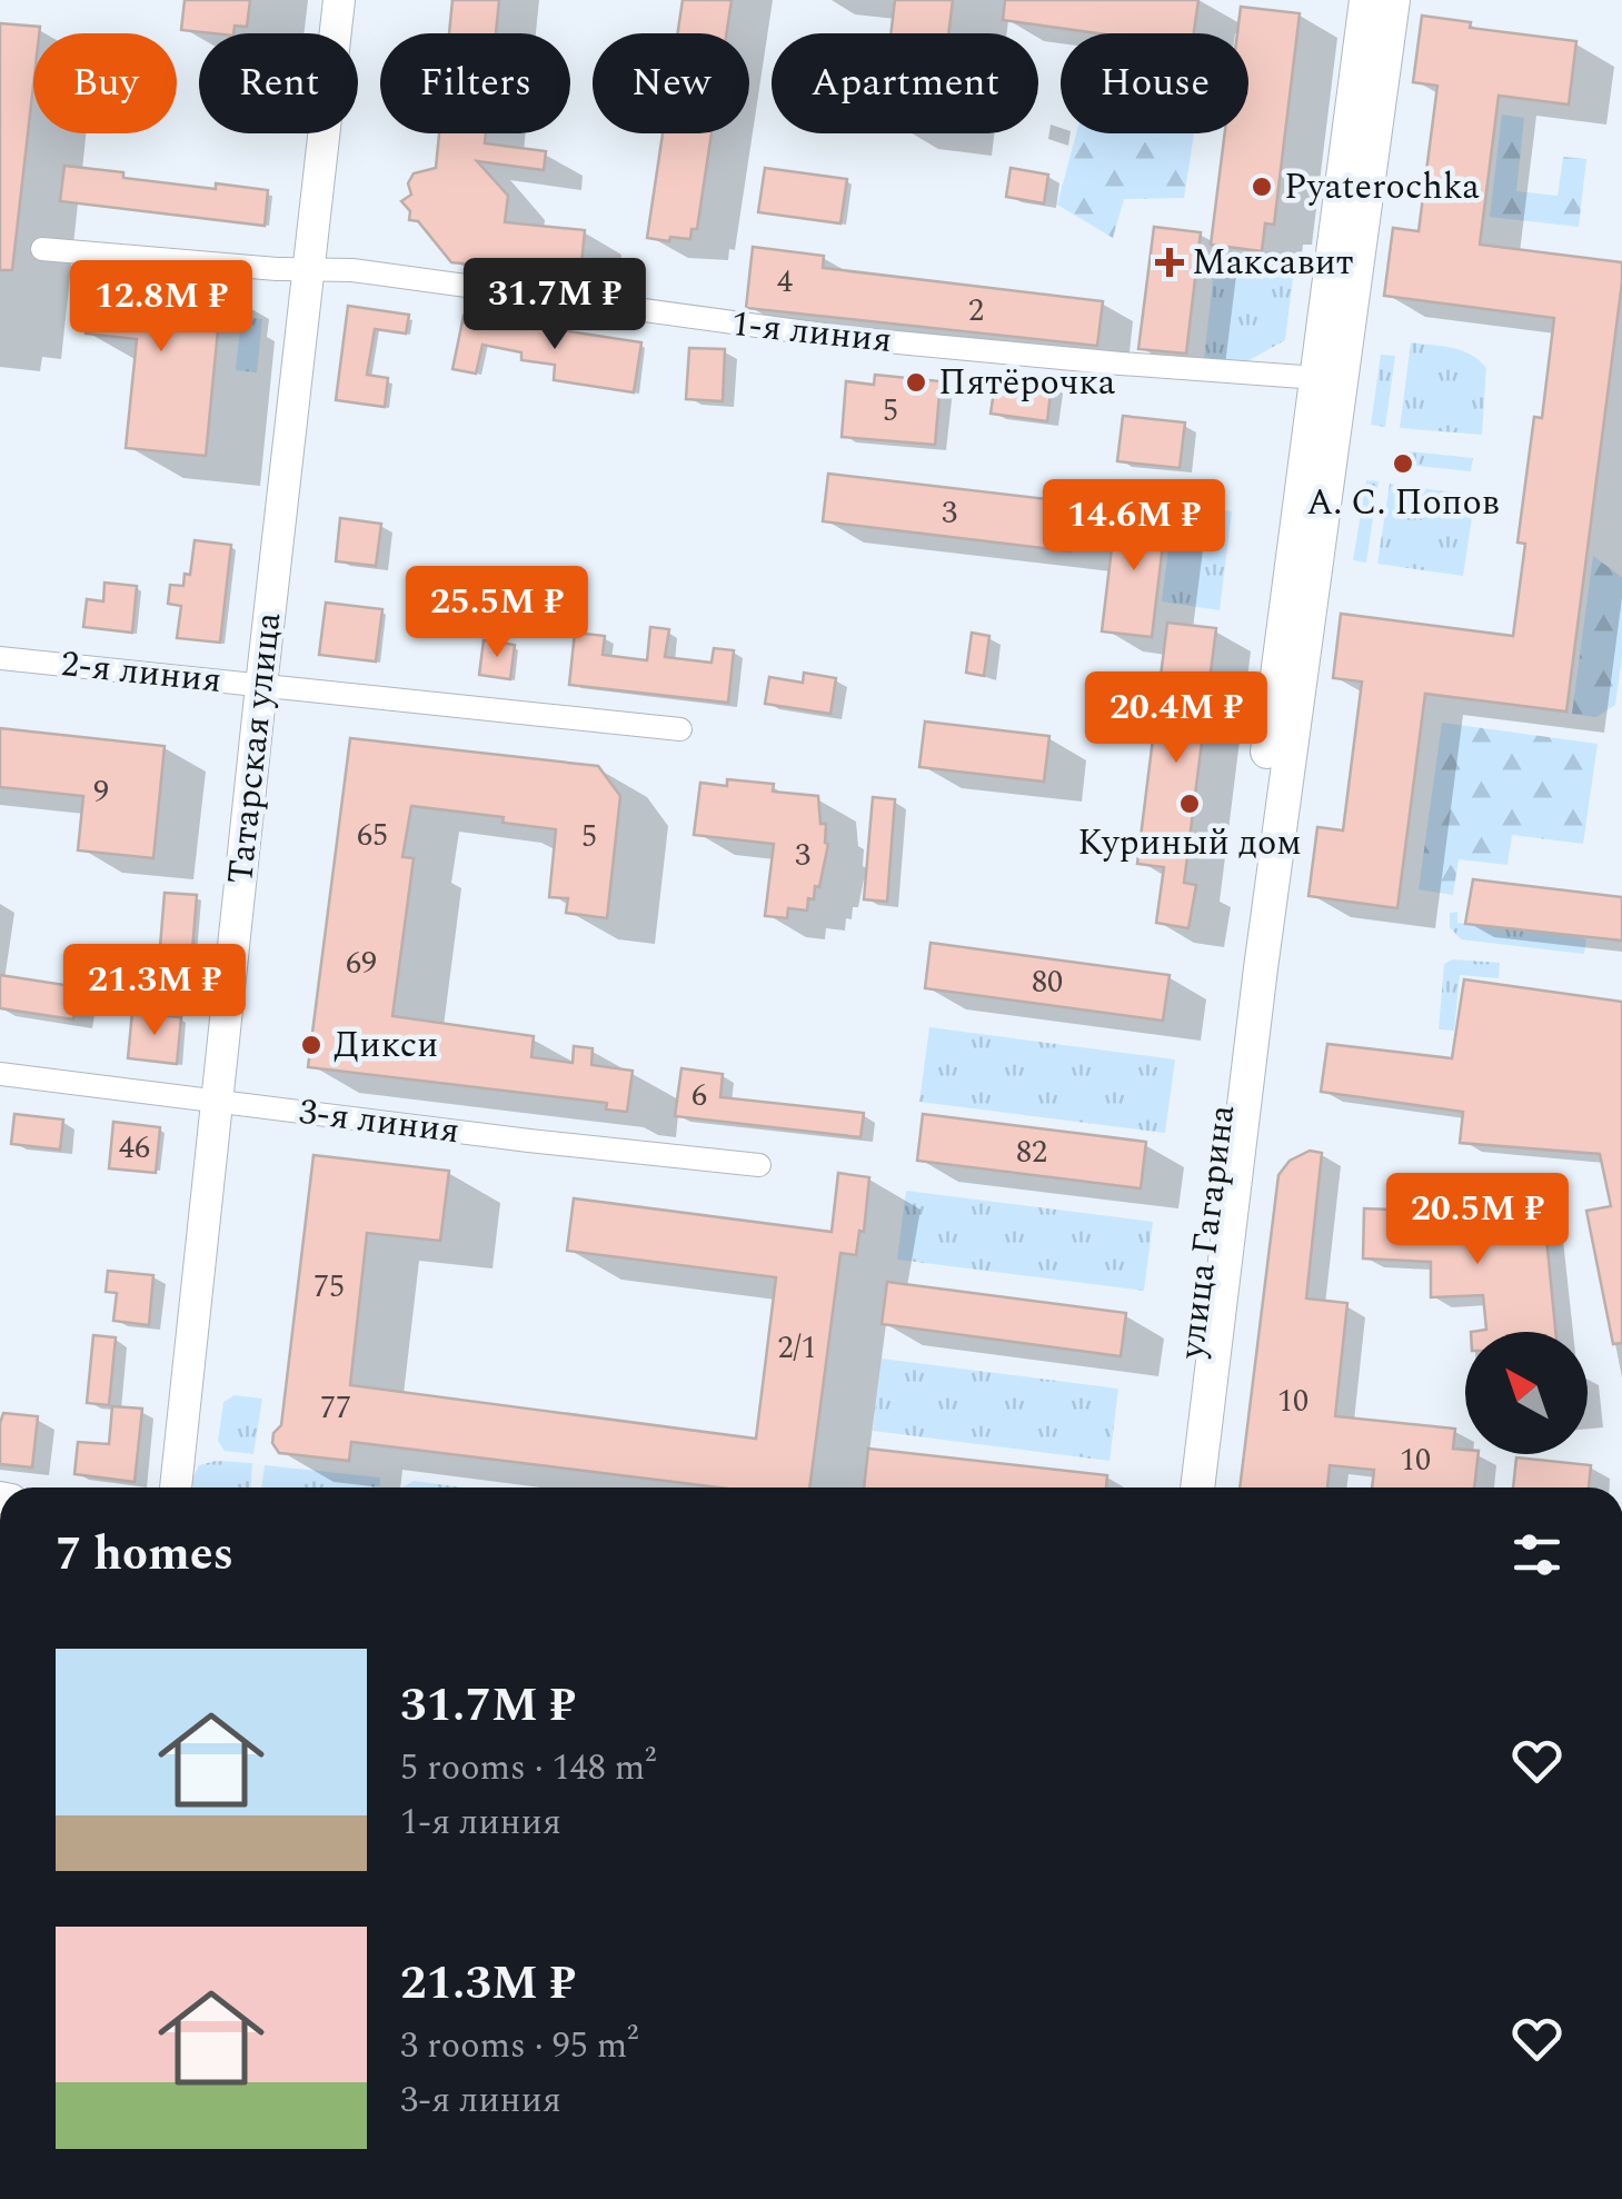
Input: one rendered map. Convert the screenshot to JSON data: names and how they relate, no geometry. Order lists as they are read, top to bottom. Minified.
{"streets":{"main road":["улица Гагарина"],"street":["1-я линия","2-я линия","Татарская улица","3-я линия"]},"crossings":[["1-я линия","Татарская улица"],["1-я линия","улица Гагарина"],["2-я линия","Татарская улица"],["Татарская улица","3-я линия"]],"places":{"other":["Pyaterochka","Пятёрочка","А. С. Попов","Куриный дом","Дикси"],"health":["Максавит"]},"house_numbers":["4","2","5","3","9","65","5","3","69","80","6","46","82","75","2/1","10","77","10"],"north":"top left","page":{"chip":["Buy","Rent","Filters","New","Apartment","House"],"price":["31.7M ₽","12.8M ₽","14.6M ₽","25.5M ₽","20.4M ₽","21.3M ₽","20.5M ₽"],"heading":"7 homes","list":[{"name":"31.7M ₽","note":"5 rooms · 148 m² · 1-я линия"},{"name":"21.3M ₽","note":"3 rooms · 95 m² · 3-я линия"}]}}
